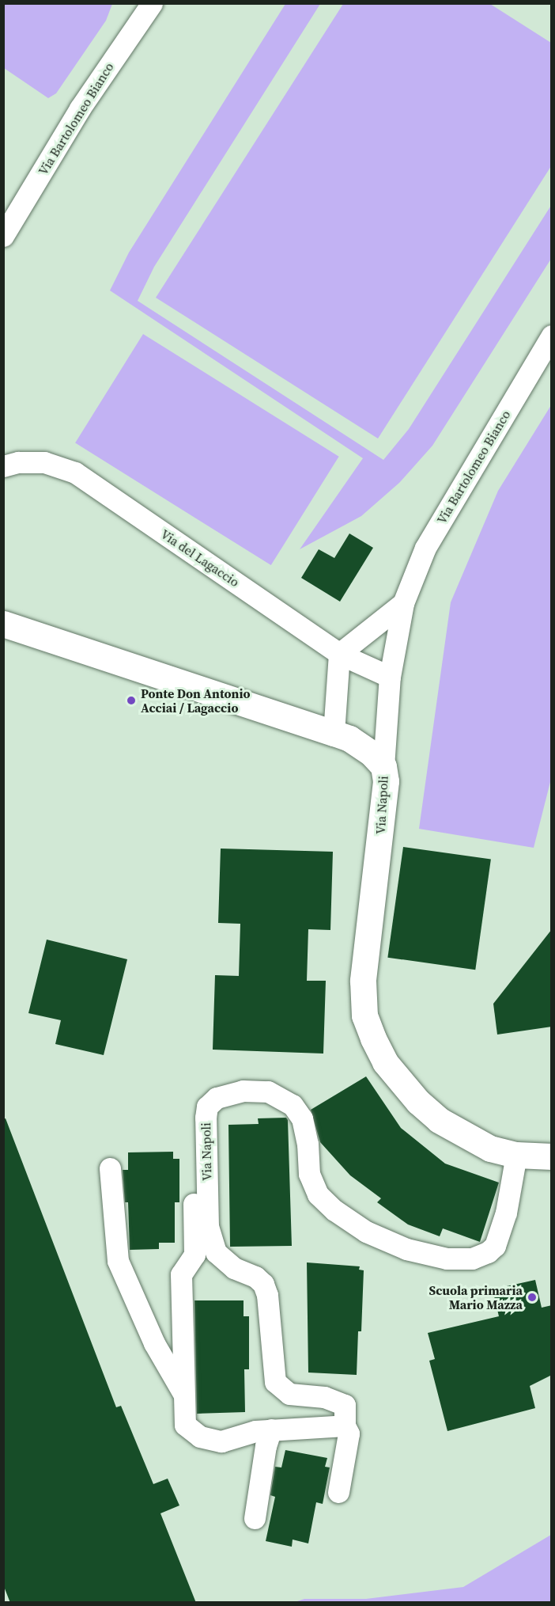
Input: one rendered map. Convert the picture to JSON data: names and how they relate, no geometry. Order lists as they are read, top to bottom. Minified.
{"streets":{"street":["Via Bartolomeo Bianco","Via del Lagaccio","Via Napoli"]},"crossings":[["Via Bartolomeo Bianco","Via del Lagaccio"],["Via Bartolomeo Bianco","Via Napoli"]],"places":["Ponte Don Antonio Acciai / Lagaccio","Scuola primaria Mario Mazza"]}
